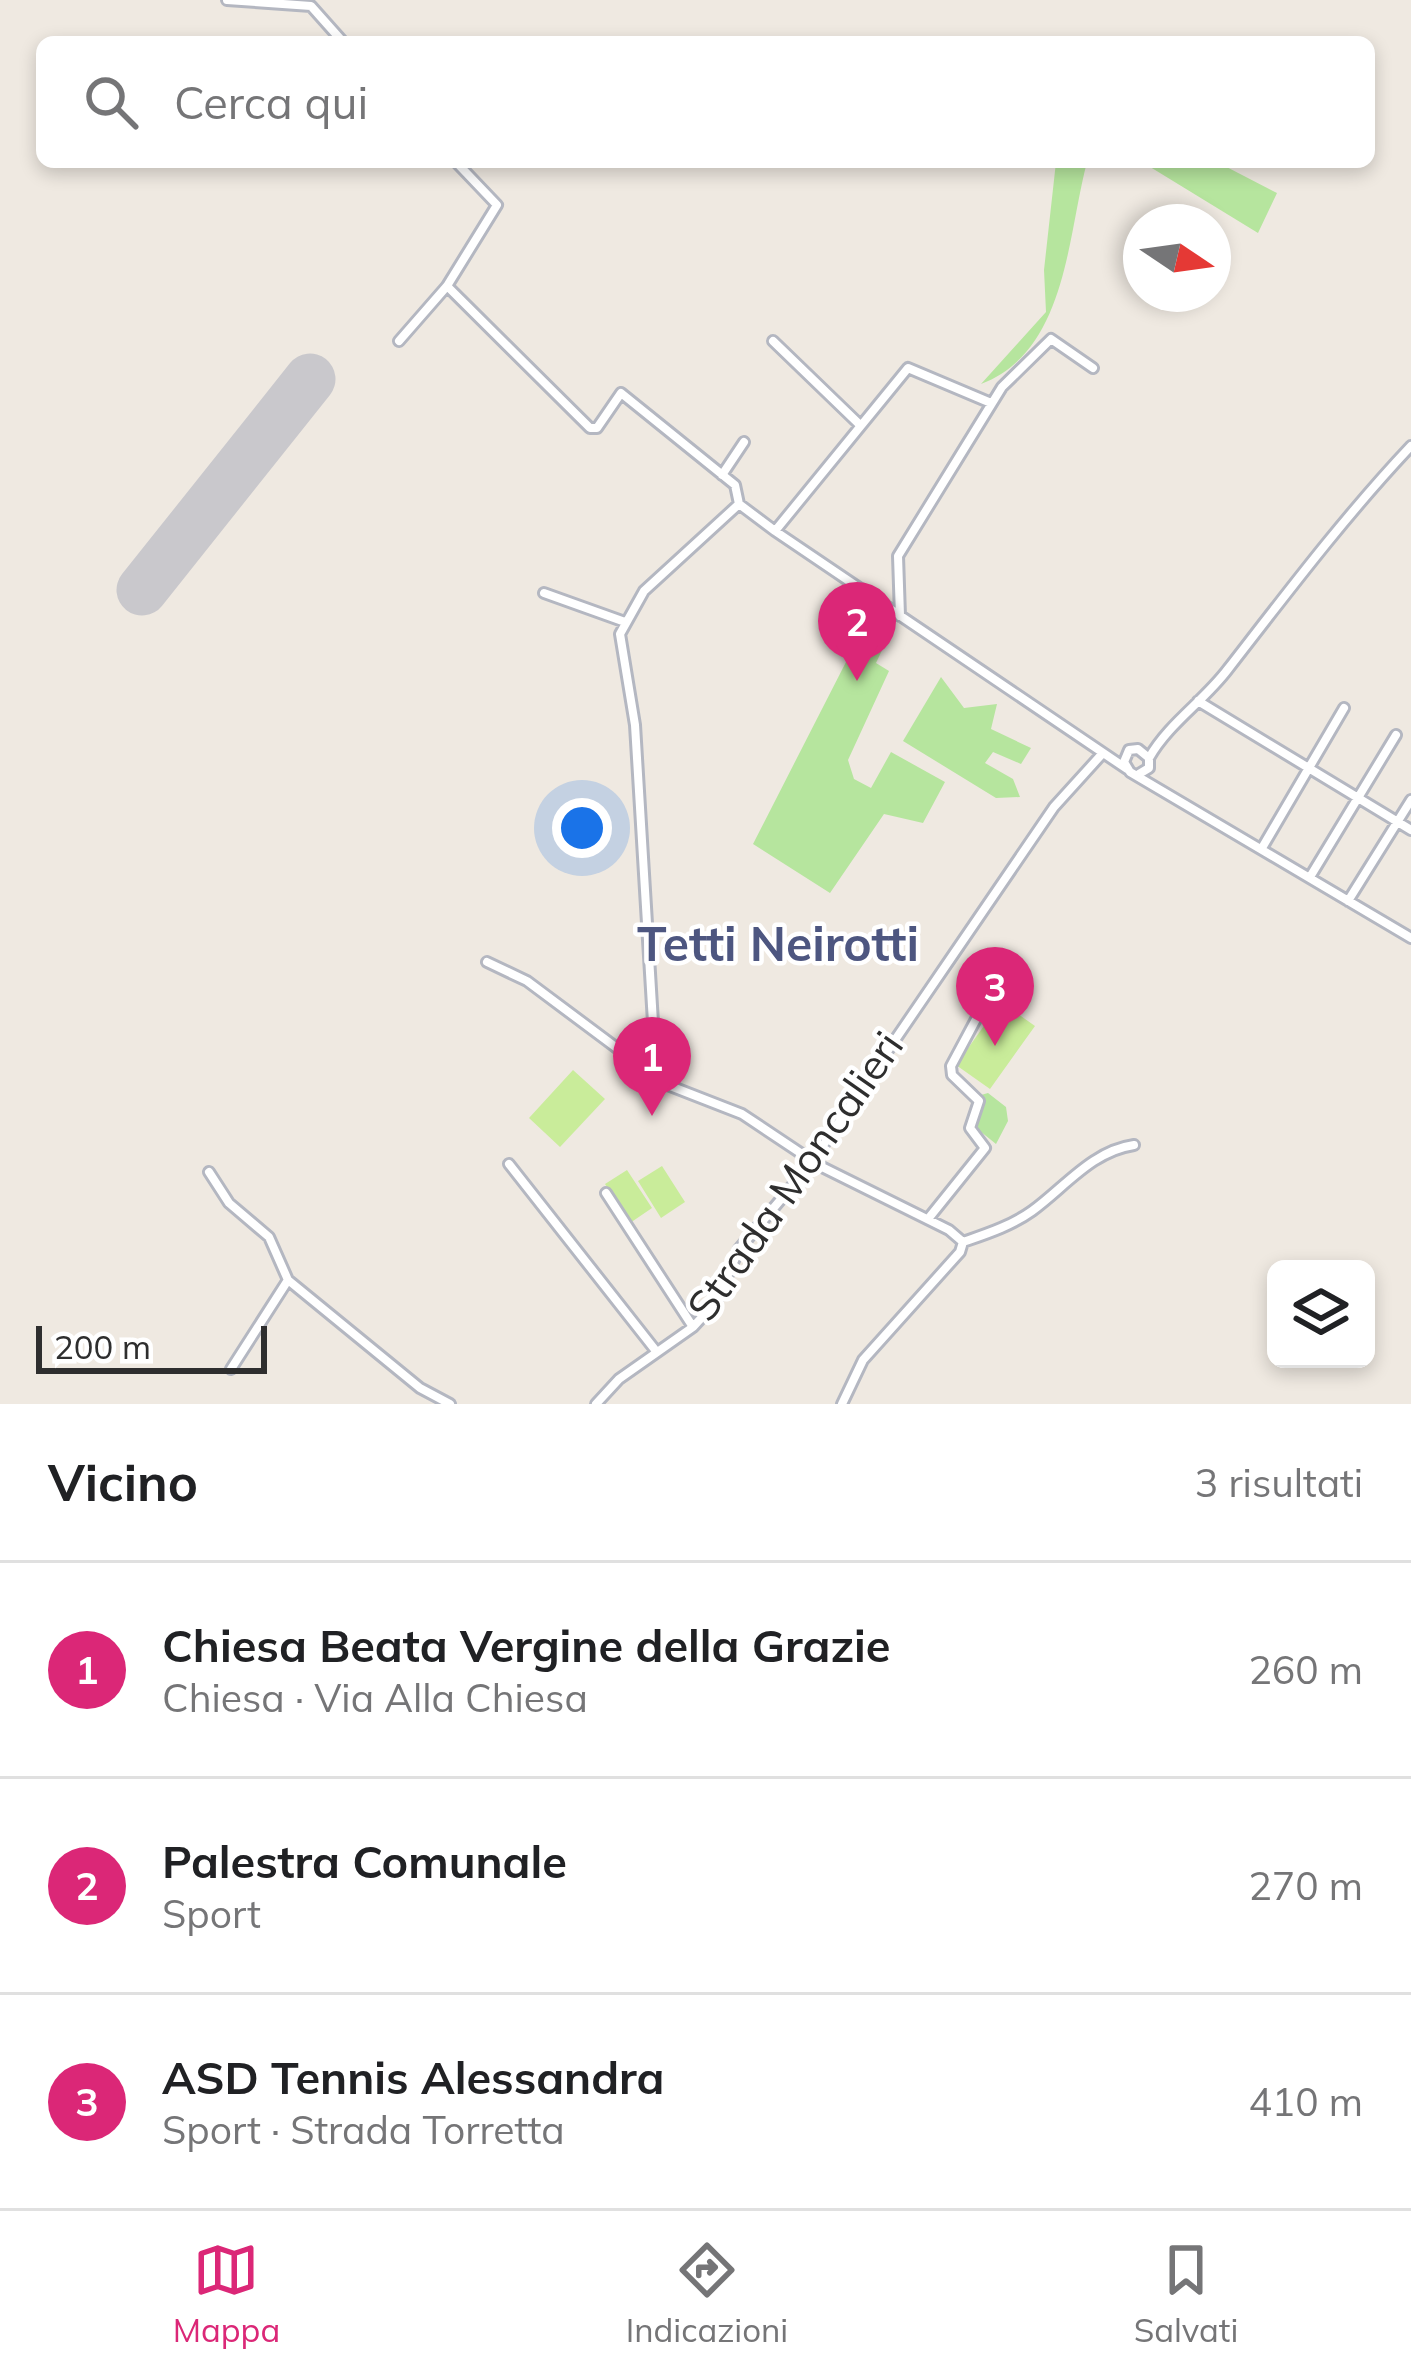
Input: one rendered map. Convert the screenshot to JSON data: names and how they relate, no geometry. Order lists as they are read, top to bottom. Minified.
{"streets":{"street":["Strada Moncalieri"]},"districts":["Tetti Neirotti"],"scale_bar":"200 m","north":"right","page":{"search":"Cerca qui","pins":["2","3","1"],"scale":"200 m","heading":["Vicino","3 risultati"],"list":[{"mark":"1","name":"Chiesa Beata Vergine della Grazie","note":"Chiesa · Via Alla Chiesa","value":"260 m"},{"mark":"2","name":"Palestra Comunale","note":"Sport","value":"270 m"},{"mark":"3","name":"ASD Tennis Alessandra","note":"Sport · Strada Torretta","value":"410 m"}],"nav":["Mappa","Indicazioni","Salvati"]}}
